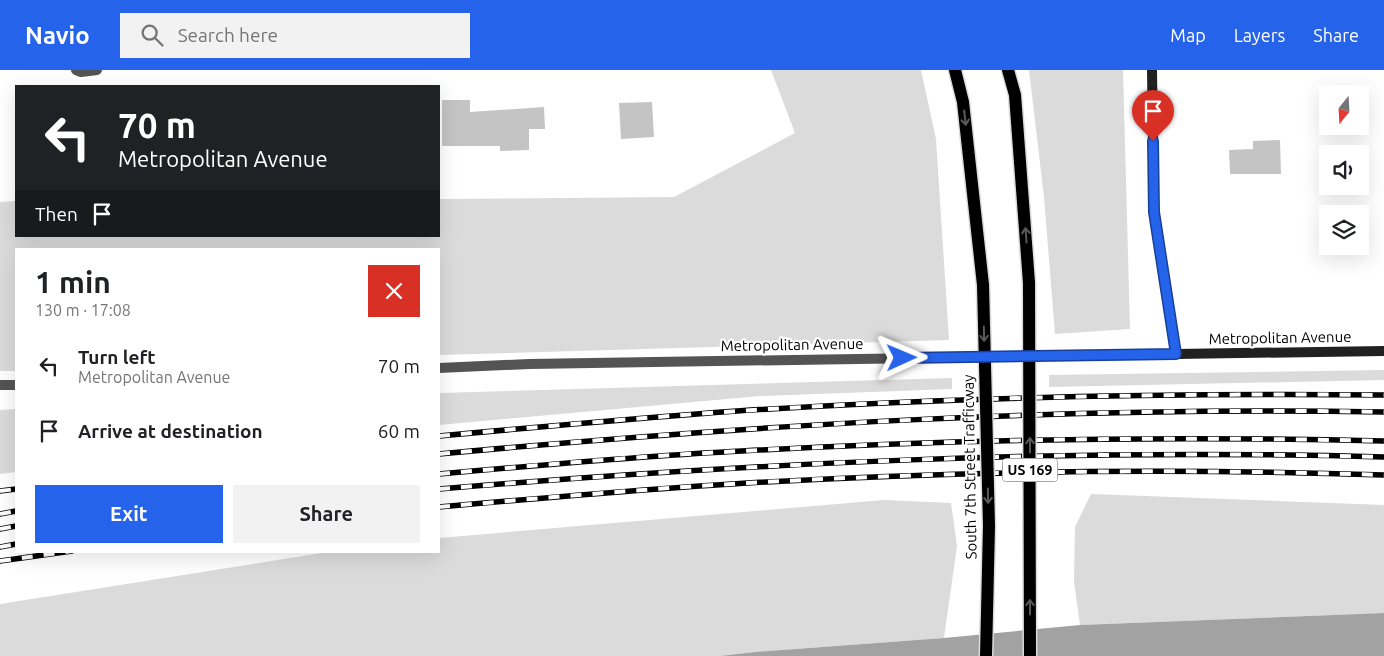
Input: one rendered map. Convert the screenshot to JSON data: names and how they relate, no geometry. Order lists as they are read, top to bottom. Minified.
{"streets":{"main road":["Metropolitan Avenue","South 7th Street Trafficway","US 169"]},"north":"bottom","page":{"header":"Navio","search":"Search here","nav":["Map","Layers","Share"],"turn":["70 m","Metropolitan Avenue"],"then":"Then","heading":["1 min","130 m · 17:08"],"list":[{"name":"Turn left","note":"Metropolitan Avenue","value":"70 m"},{"name":"Arrive at destination","value":"60 m"}],"buttons":["Exit","Share"]}}
